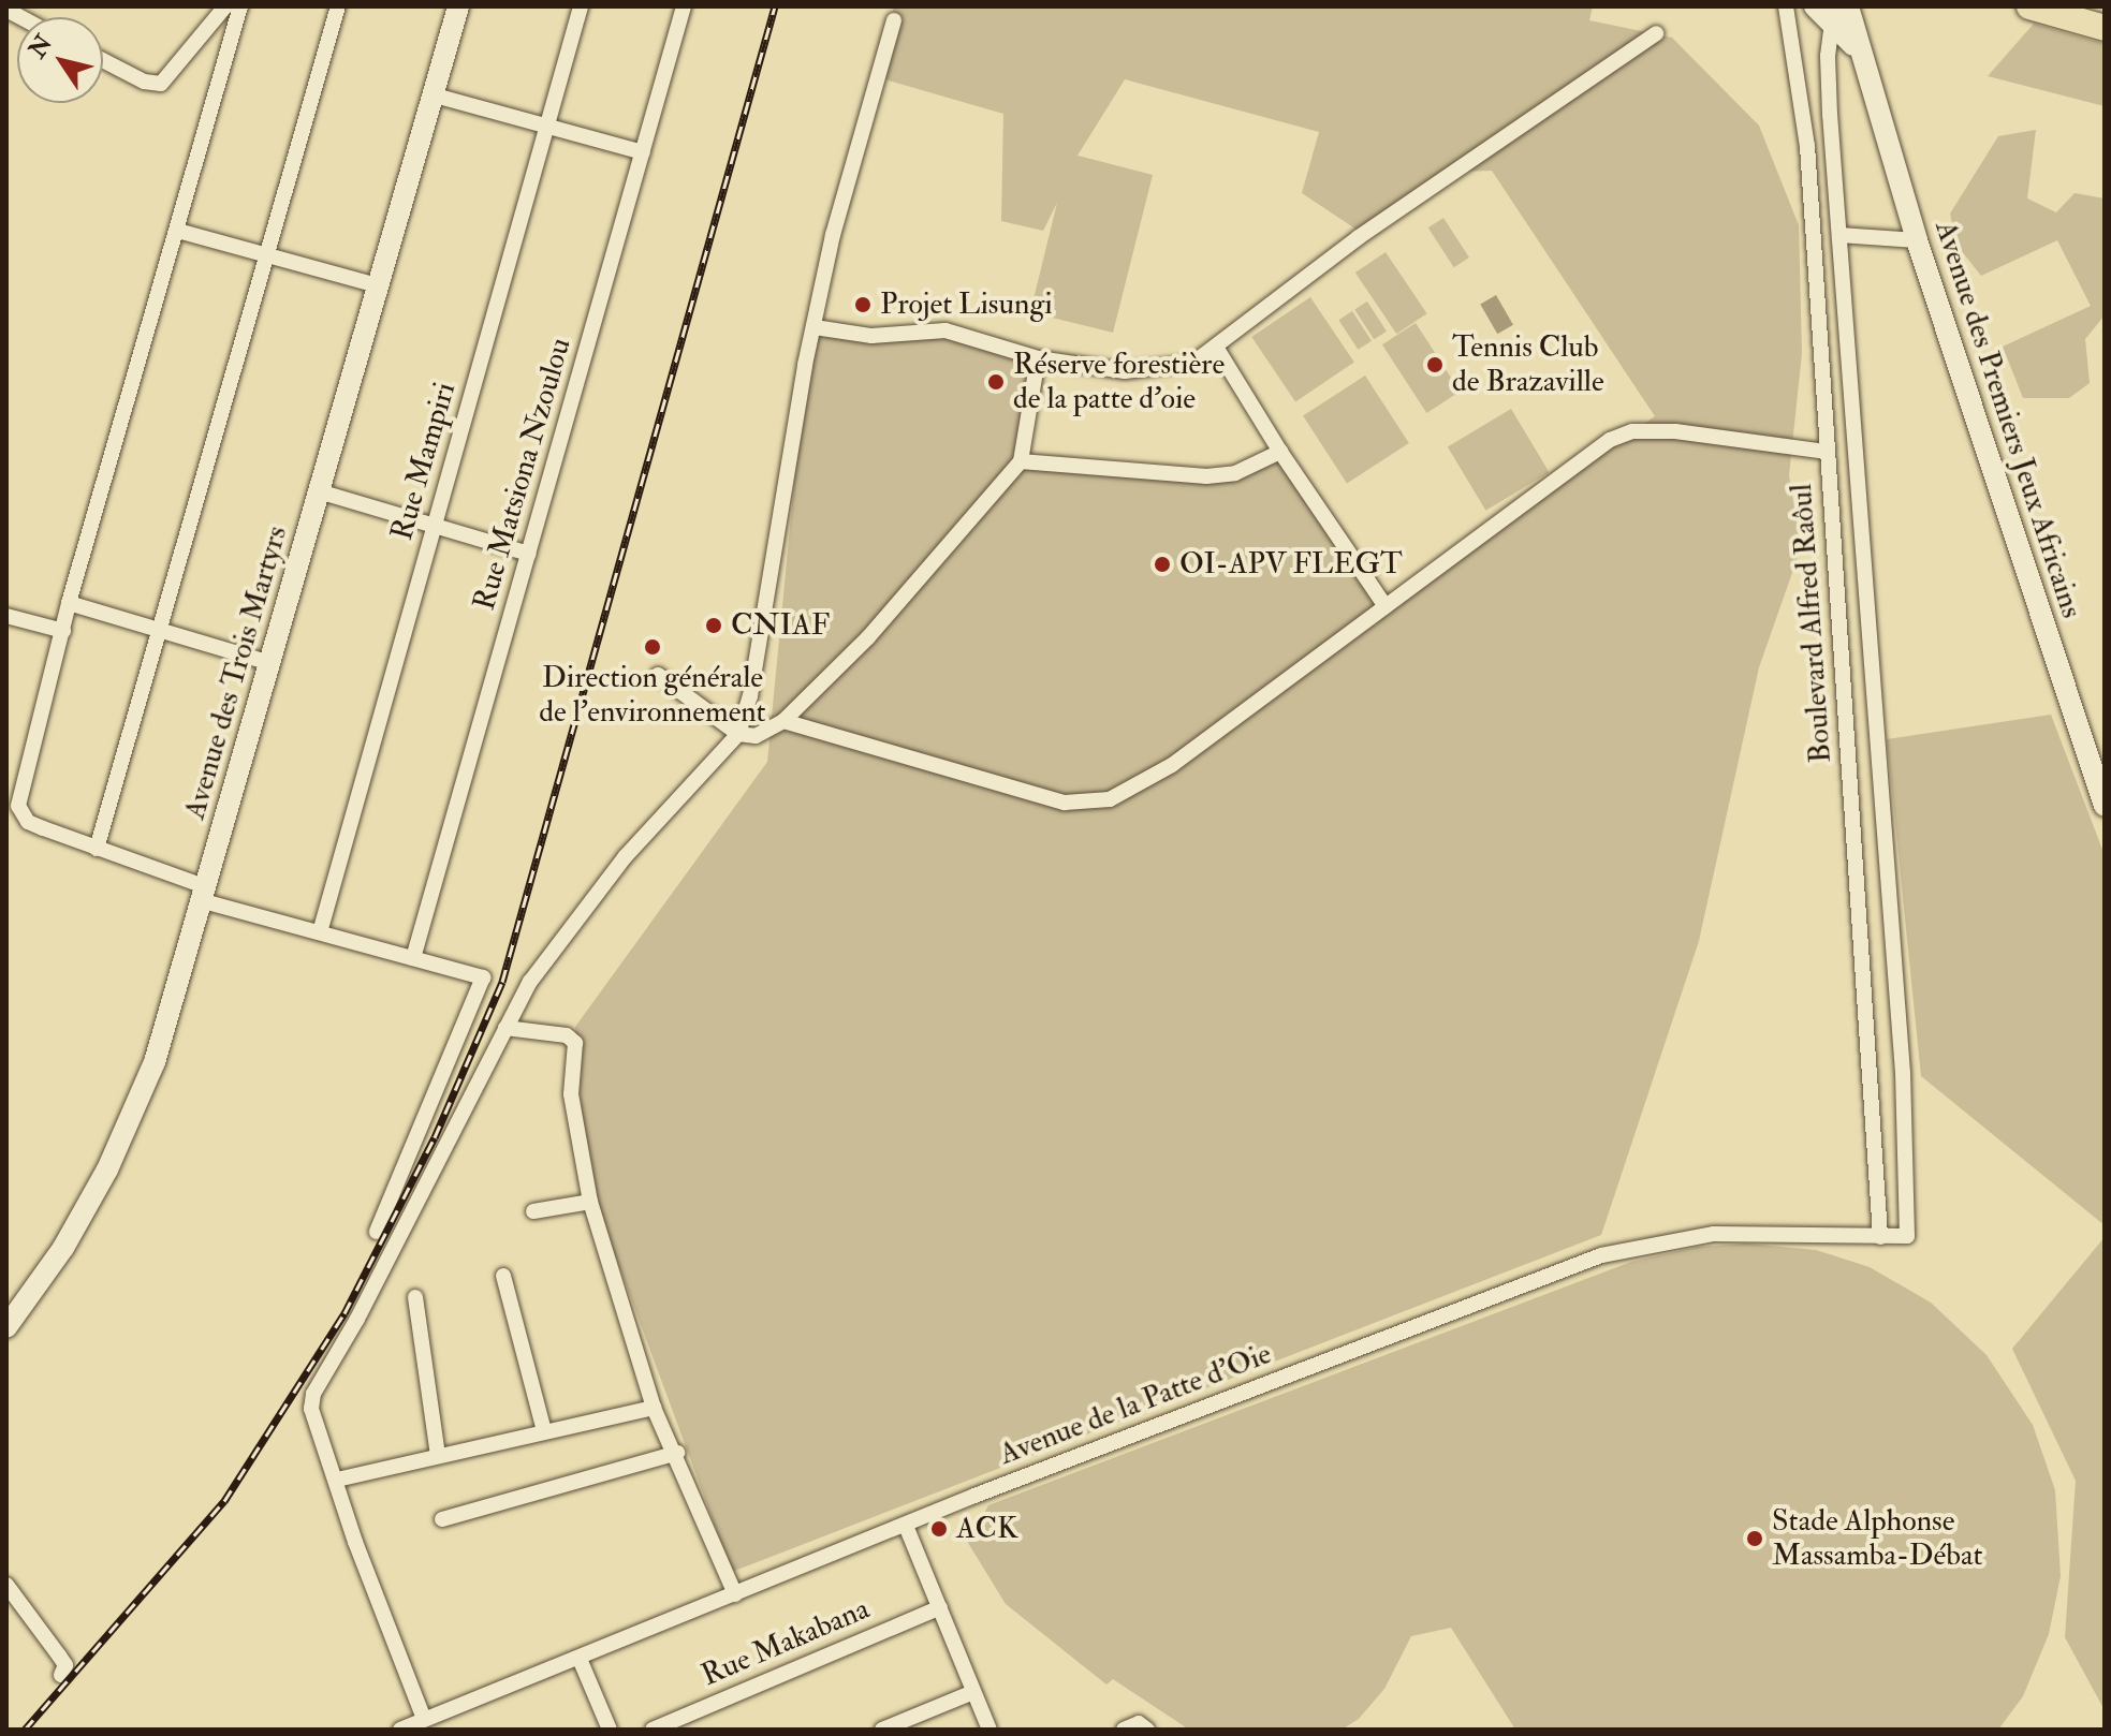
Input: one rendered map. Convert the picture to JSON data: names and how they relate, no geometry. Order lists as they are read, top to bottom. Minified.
{"streets":{"main road":["Avenue des Premiers Jeux Africains","Avenue des Trois Martyrs"],"street":["Rue Mampiri","Rue Matsiona Nzoulou","Boulevard Alfred Raôul","Avenue de la Patte d'Oie","Rue Makabana"]},"crossings":[["Avenue des Premiers Jeux Africains","Boulevard Alfred Raôul"],["Boulevard Alfred Raôul","Avenue de la Patte d'Oie"]],"places":["Projet Lisungi","Tennis Club de Brazaville","Réserve forestière de la patte d'oie","OI-APV FLEGT","CNIAF","Direction générale de l'environnement","ACK","Stade Alphonse Massamba-Débat"],"north":"top left"}
